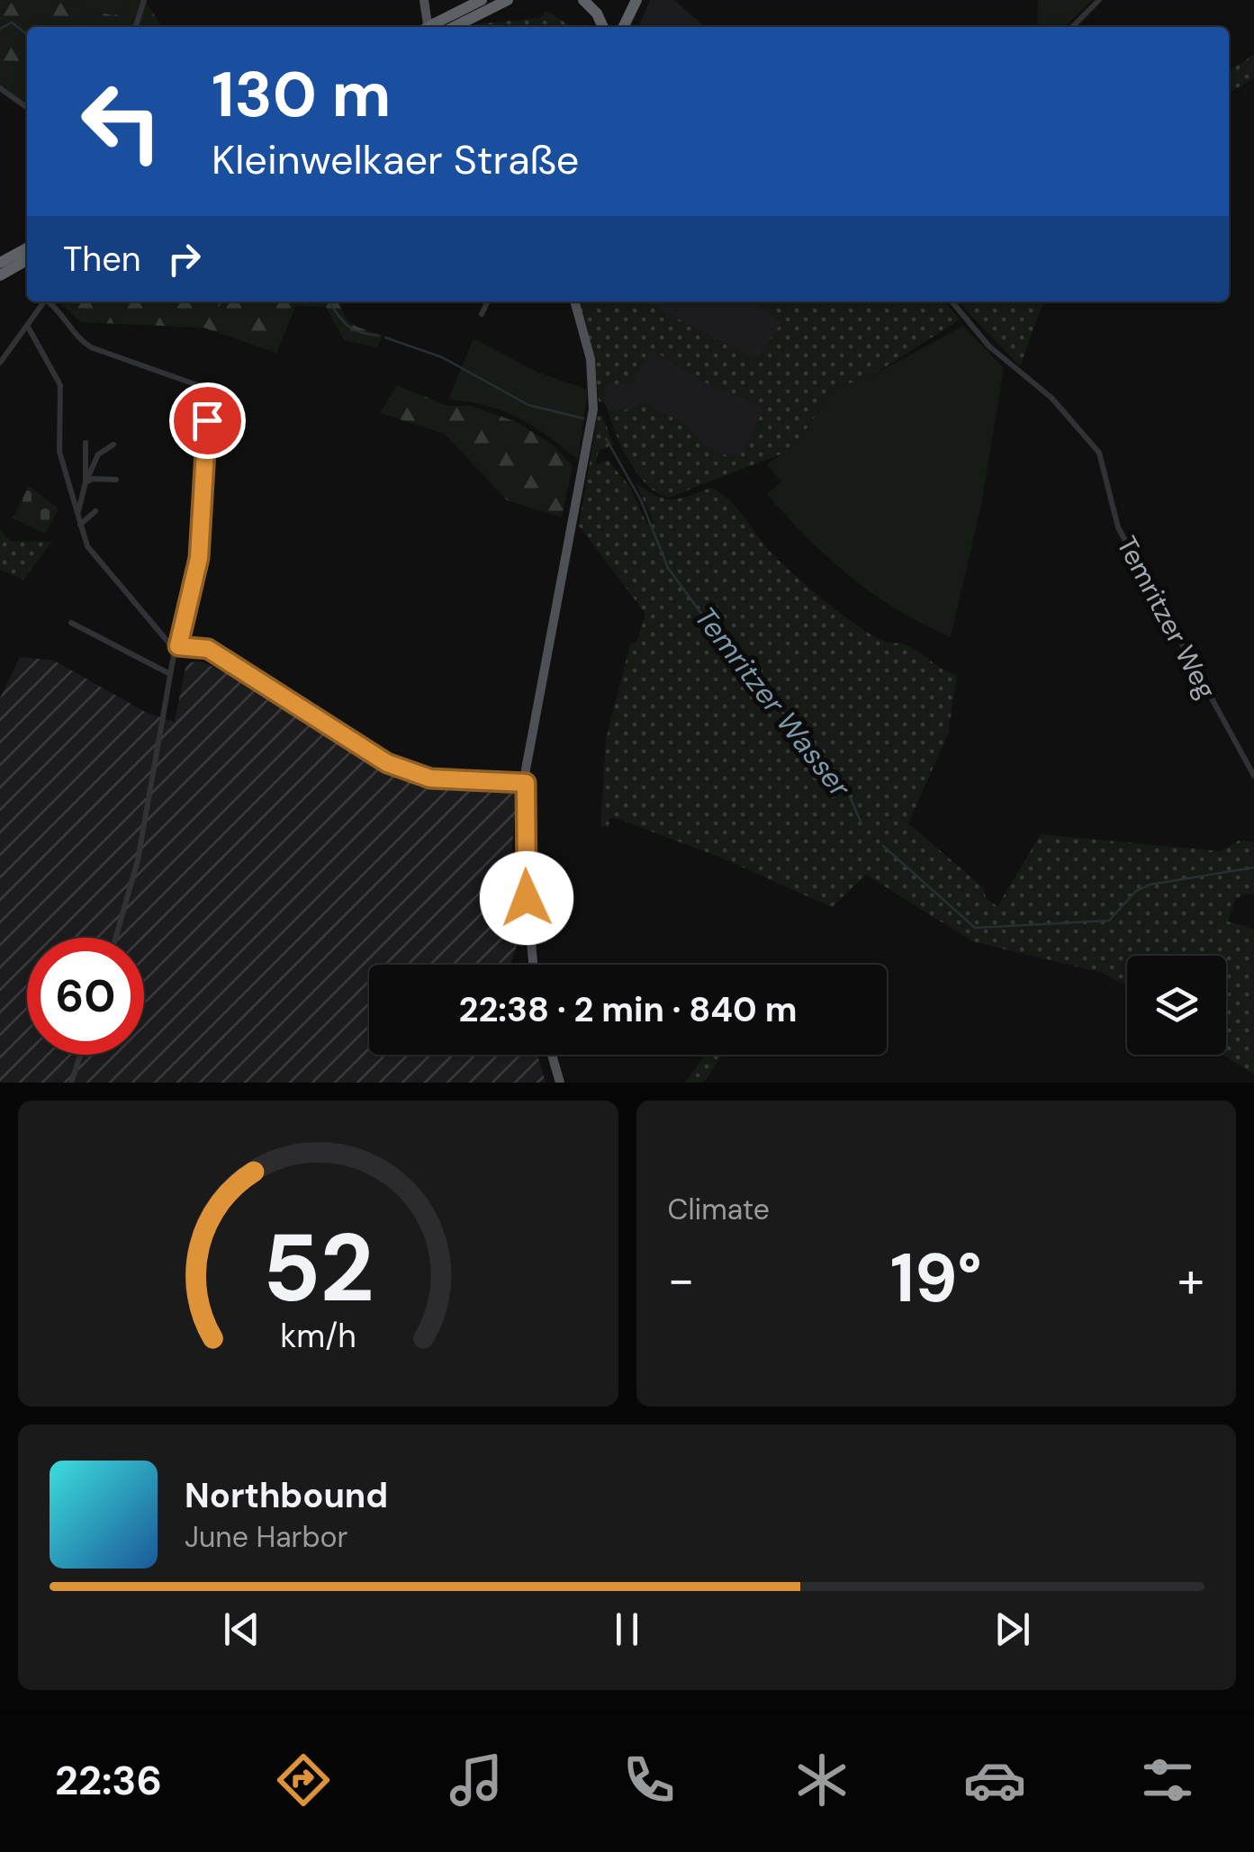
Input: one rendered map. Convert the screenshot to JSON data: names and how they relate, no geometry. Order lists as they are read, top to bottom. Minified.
{"streets":{"street":["Temritzer Weg"]},"water":["Temritzer Wasser"],"page":{"turn":["130 m","Kleinwelkaer Straße"],"then":"Then","limit":"60","trip":"22:38 · 2 min · 840 m","tile":"Climate","heat":["−","19°","+"],"song":["Northbound","June Harbor"],"tabs":"22:36","gauge":["52","km/h"]}}
